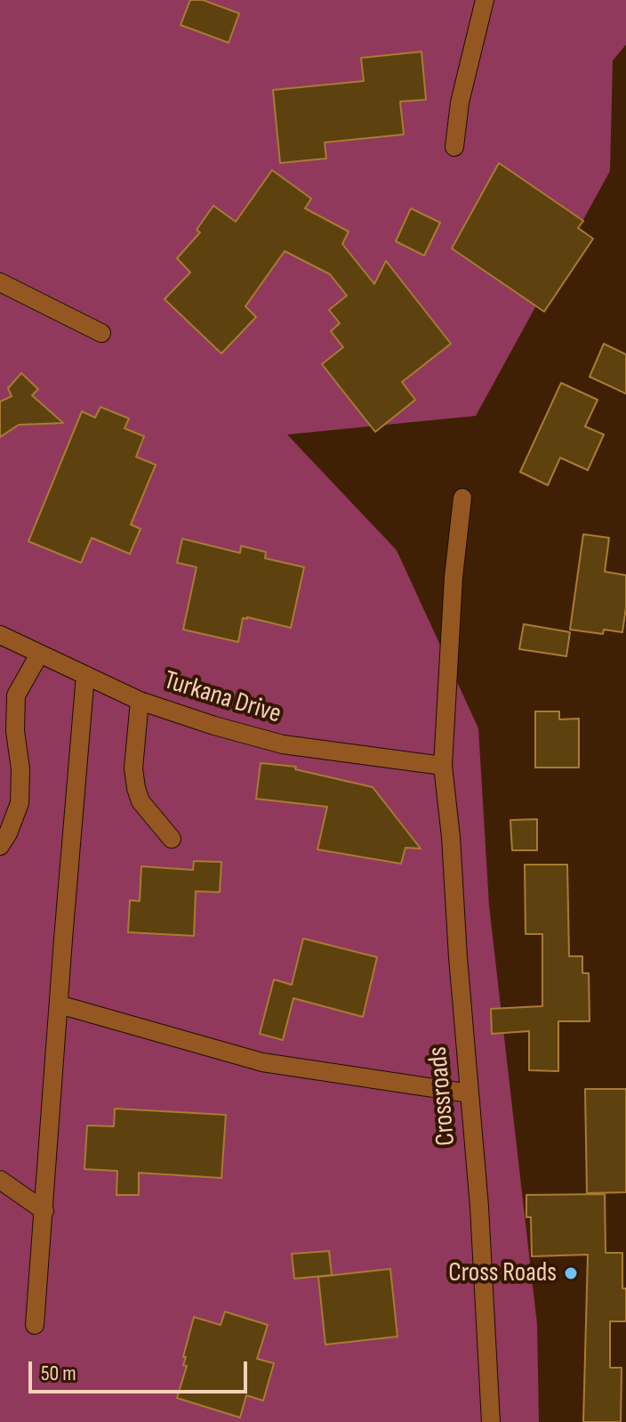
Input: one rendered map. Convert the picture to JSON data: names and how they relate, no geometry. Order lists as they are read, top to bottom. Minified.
{"streets":{"street":["Turkana Drive","Crossroads"]},"crossings":[["Turkana Drive","Crossroads"]],"places":["Cross Roads"],"scale_bar":"50 m"}
